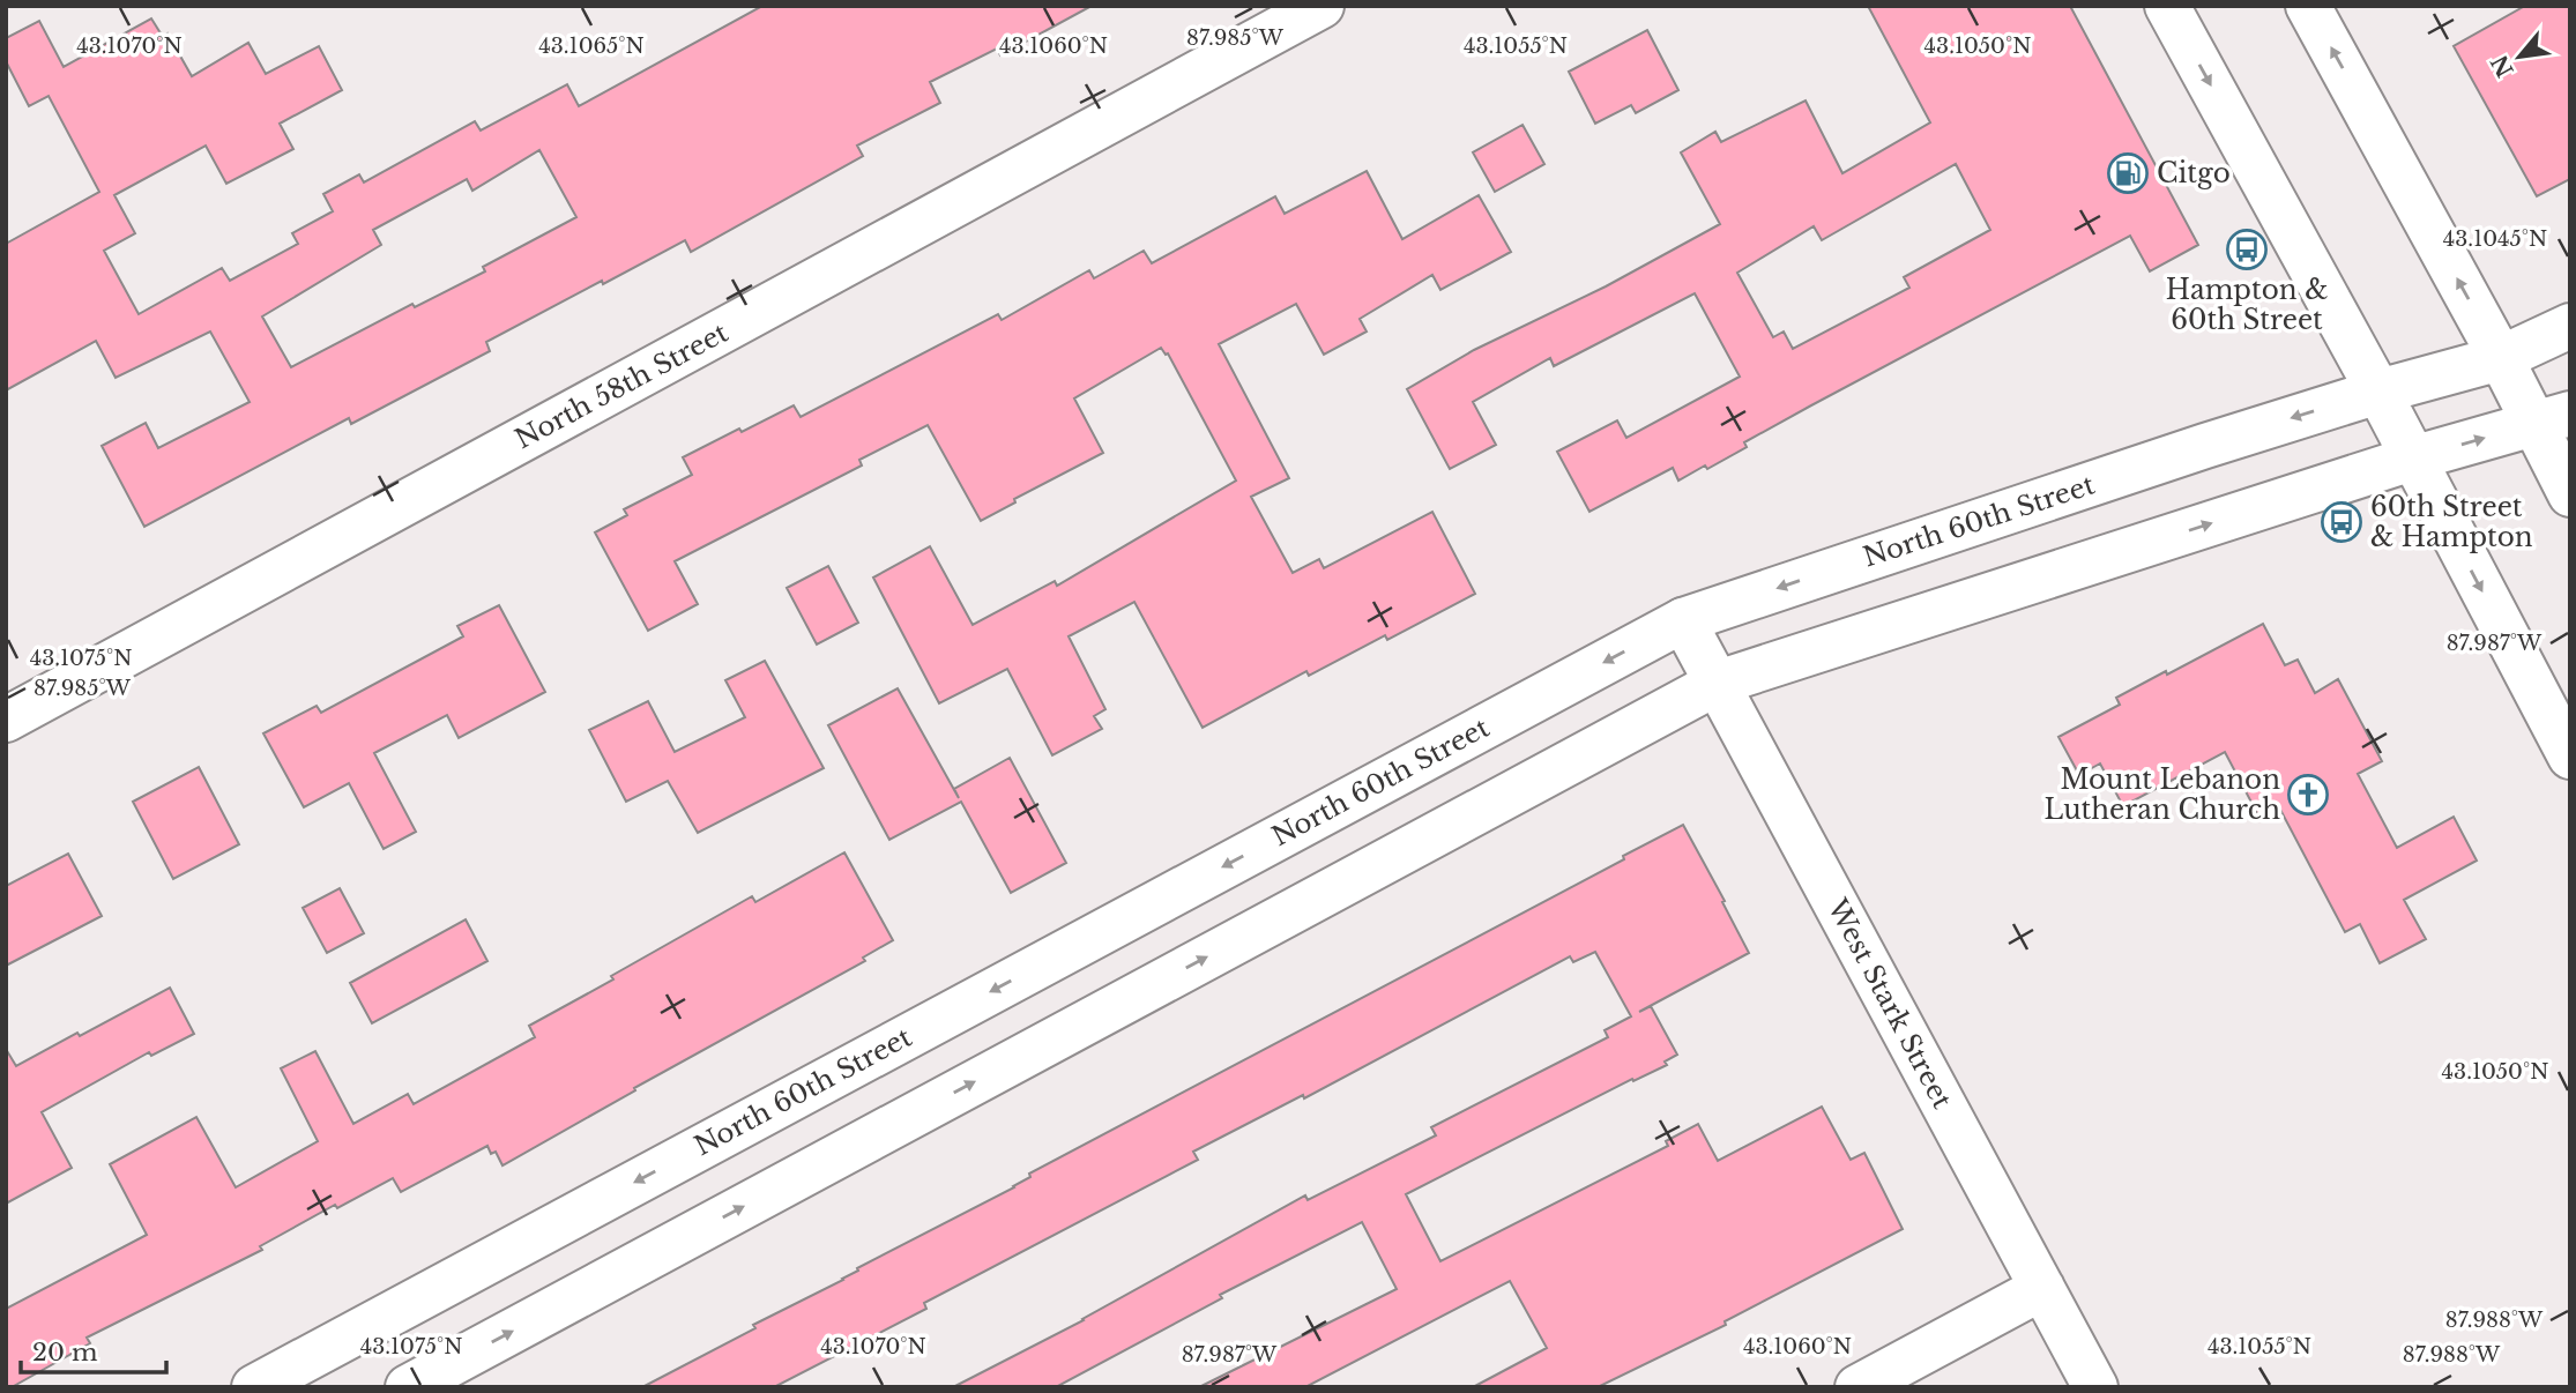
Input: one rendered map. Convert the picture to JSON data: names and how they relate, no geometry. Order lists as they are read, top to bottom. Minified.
{"streets":{"main road":["North 58th Street","North 60th Street","West Stark Street"]},"crossings":[["North 60th Street","West Stark Street"]],"places":{"fuel station":["Citgo"],"bus stop":["Hampton & 60th Street","60th Street & Hampton"],"church":["Mount Lebanon Lutheran Church"]},"scale_bar":"20 m","north":"bottom left","coordinates":["87.985°W","43.1070°N","43.1065°N","43.1060°N","43.1055°N","43.1050°N","43.1045°N","87.987°W","43.1075°N","87.988°W"]}
